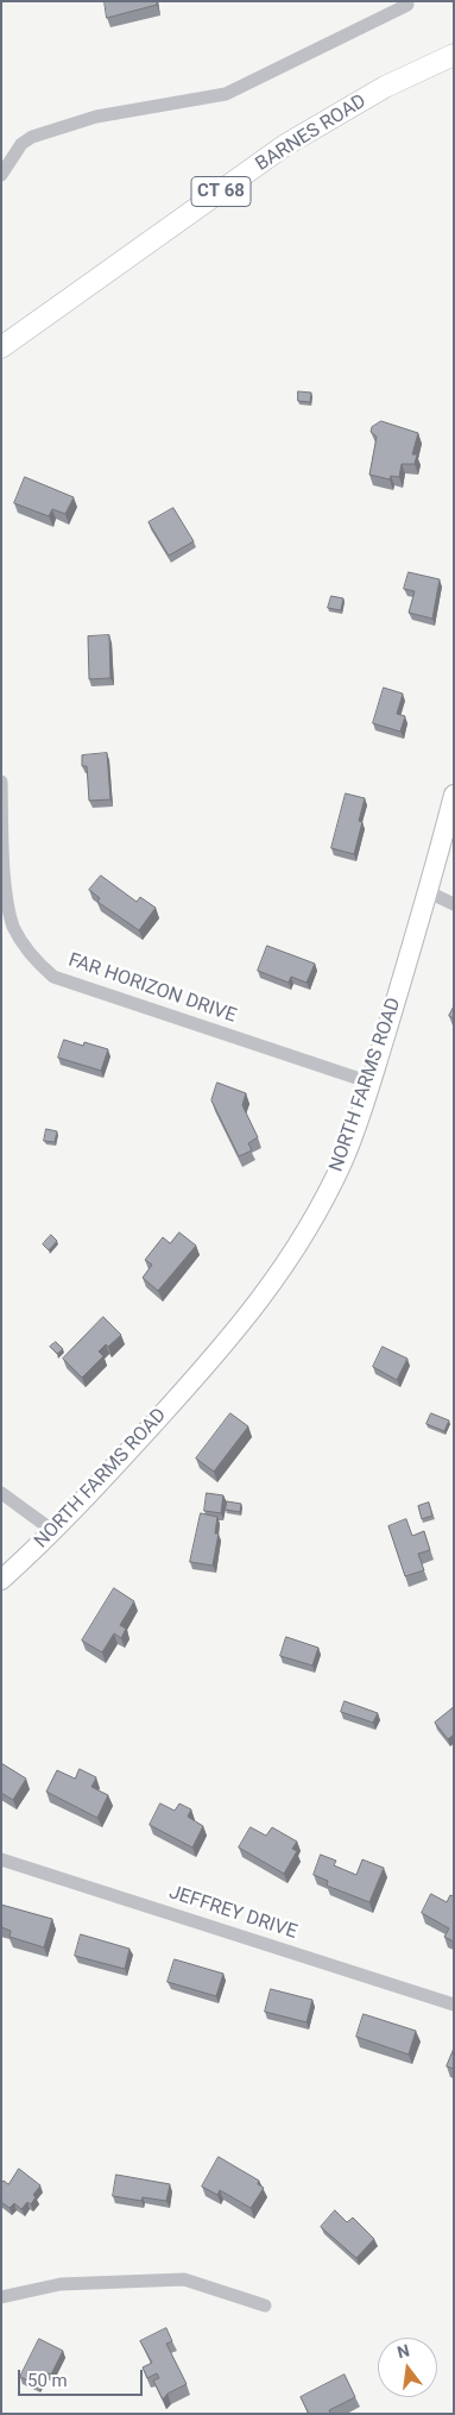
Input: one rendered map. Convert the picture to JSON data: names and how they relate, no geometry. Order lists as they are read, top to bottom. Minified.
{"streets":{"main road":["BARNES ROAD","CT 68","NORTH FARMS ROAD"],"street":["FAR HORIZON DRIVE","JEFFREY DRIVE"]},"crossings":[["FAR HORIZON DRIVE","NORTH FARMS ROAD"]],"scale_bar":"50 m","north":"top"}
